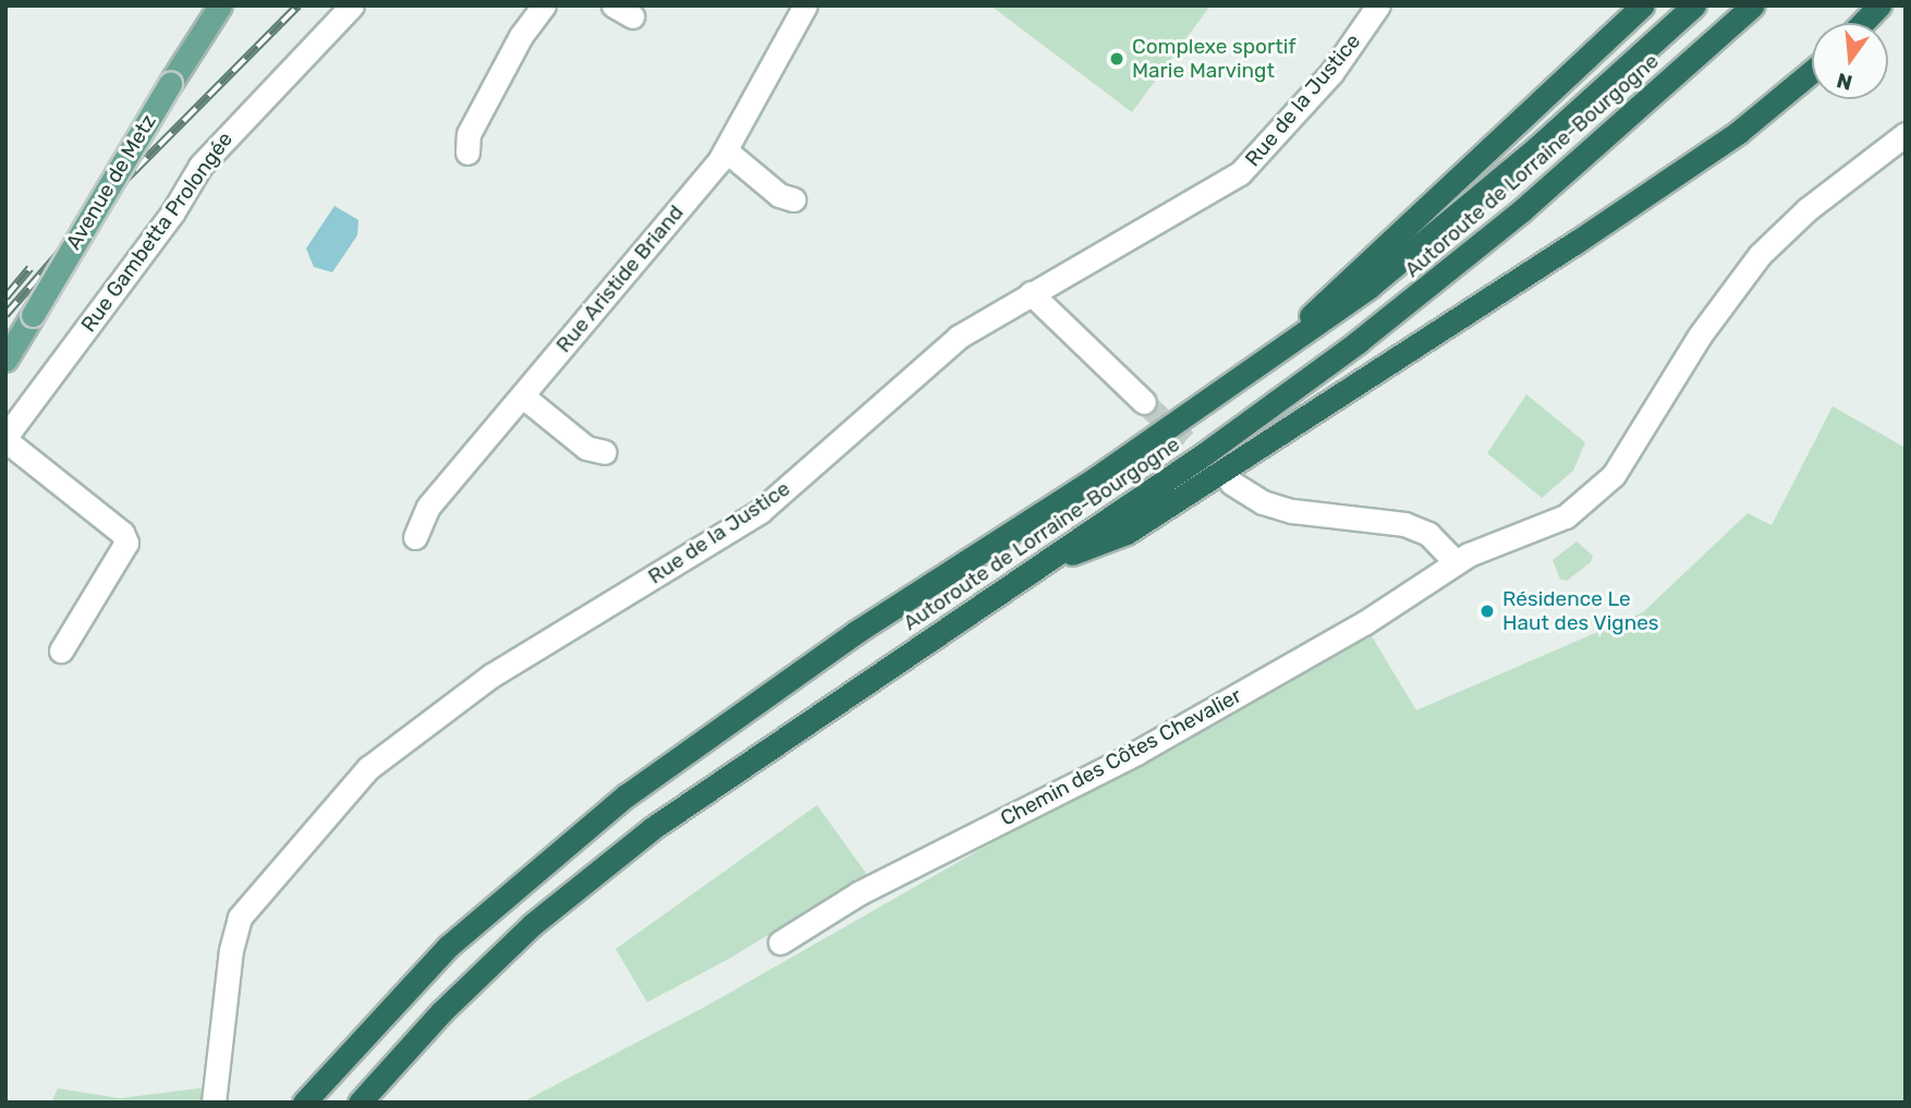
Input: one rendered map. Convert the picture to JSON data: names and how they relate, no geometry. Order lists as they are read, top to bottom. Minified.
{"streets":{"highway":["Autoroute de Lorraine-Bourgogne"],"main road":["Avenue de Metz"],"street":["Rue de la Justice","Rue Gambetta Prolongée","Rue Aristide Briand","Chemin des Côtes Chevalier"]},"places":["Complexe sportif Marie Marvingt","Résidence Le Haut des Vignes"],"north":"bottom"}
